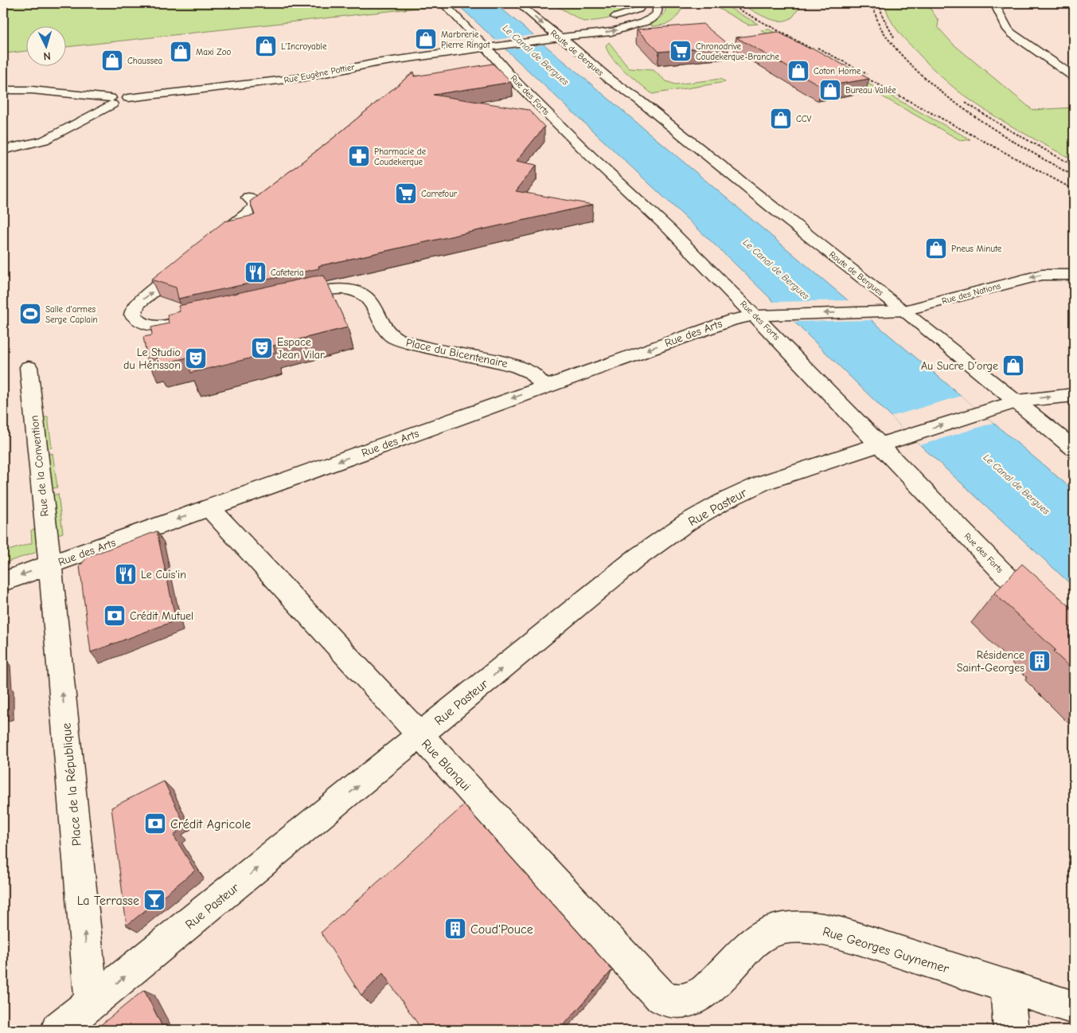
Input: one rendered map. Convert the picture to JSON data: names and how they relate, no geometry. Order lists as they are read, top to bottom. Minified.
{"streets":{"main road":["Route de Bergues","Rue Eugène Pottier","Rue des Forts","Rue des Nations","Rue des Arts","Place du Bicentenaire","Rue de la Convention","Rue Pasteur","Rue Blanqui","Place de la République","Rue Georges Guynemer"]},"crossings":[["Route de Bergues","Rue Eugène Pottier"],["Route de Bergues","Rue des Nations"],["Route de Bergues","Rue Pasteur"],["Rue Eugène Pottier","Rue des Forts"],["Rue des Forts","Rue des Arts"],["Rue des Forts","Rue Pasteur"],["Rue des Nations","Rue des Arts"],["Rue des Arts","Place du Bicentenaire"],["Rue des Arts","Rue de la Convention"],["Rue des Arts","Rue Blanqui"],["Rue des Arts","Place de la République"],["Rue de la Convention","Place de la République"],["Rue Pasteur","Rue Blanqui"],["Rue Pasteur","Place de la République"],["Rue Blanqui","Rue Georges Guynemer"]],"one_way":["Rue des Nations","Rue des Arts","Rue Pasteur","Place de la République"],"water":["Le Canal de Bergues"],"places":{"shop":["Marbrerie Pierre Ringot","L'Incroyable","Maxi Zoo","Chaussea","Coton Home","Bureau Vallée","CCV","Pneus Minute","Au Sucre D'orge"],"supermarket":["Chronodrive Coudekerque-Branche","Carrefour"],"pharmacy":["Pharmacie de Coudekerque"],"restaurant":["Cafeteria","Le Cuis'in"],"sports":["Salle d'armes Serge Caplain"],"theatre":["Espace Jean Vilar","Le Studio du Hérisson"],"bank":["Crédit Mutuel","Crédit Agricole"],"building":["Résidence Saint-Georges","Coud'Pouce"],"bar":["La Terrasse"]},"north":"bottom"}
